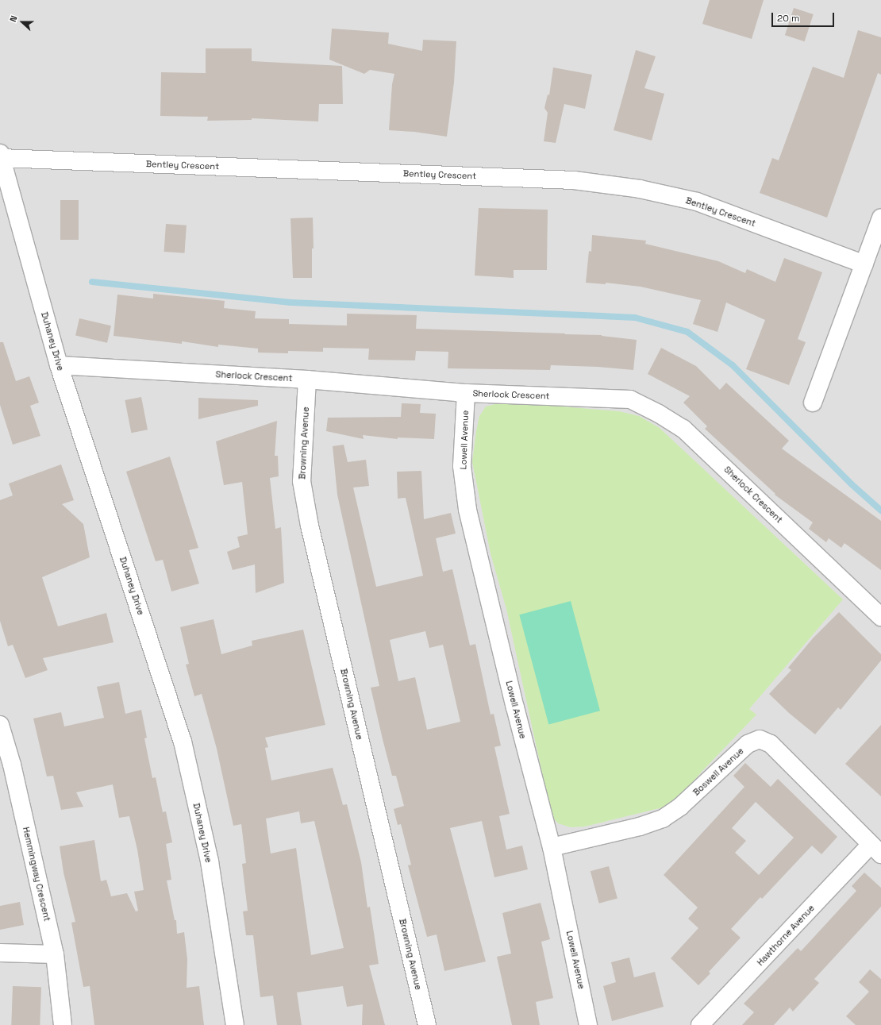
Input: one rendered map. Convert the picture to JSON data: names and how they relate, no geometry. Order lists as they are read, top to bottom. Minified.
{"streets":{"street":["Bentley Crescent","Duhaney Drive","Sherlock Crescent","Lowell Avenue","Browning Avenue","Boswell Avenue","Hemmingway Crescent","Hawthorne Avenue"]},"crossings":[["Bentley Crescent","Duhaney Drive"],["Duhaney Drive","Sherlock Crescent"],["Sherlock Crescent","Lowell Avenue"],["Sherlock Crescent","Browning Avenue"],["Lowell Avenue","Boswell Avenue"],["Boswell Avenue","Hawthorne Avenue"]],"scale_bar":"20 m","north":"left"}
